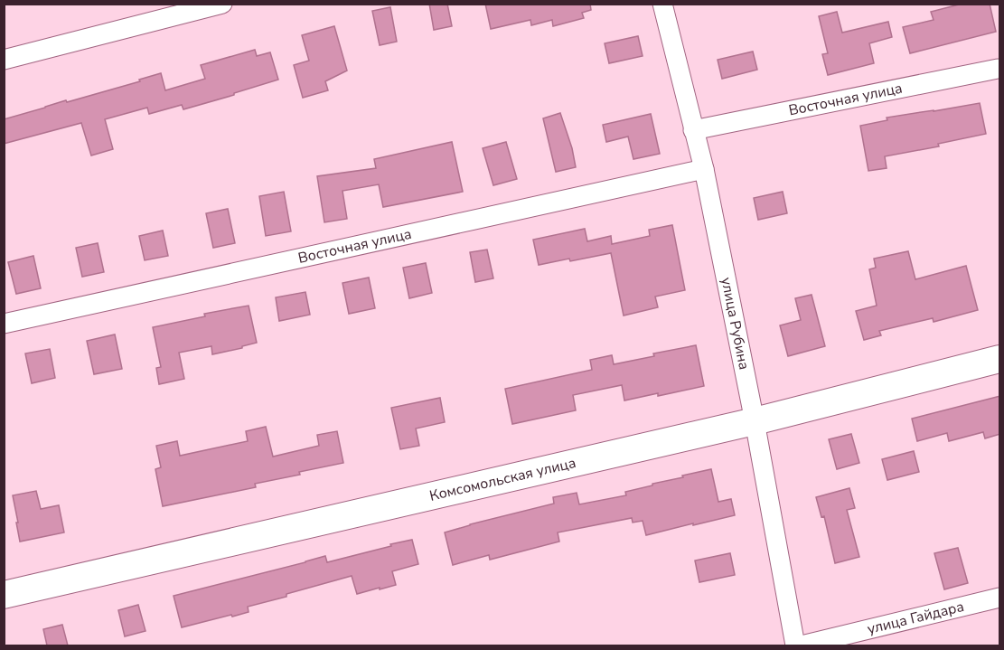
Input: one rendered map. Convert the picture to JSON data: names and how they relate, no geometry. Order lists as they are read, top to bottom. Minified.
{"streets":{"street":["Восточная улица","улица Рубина","Комсомольская улица","улица Гайдара"]},"crossings":[["Восточная улица","улица Рубина"],["улица Рубина","Комсомольская улица"]]}
